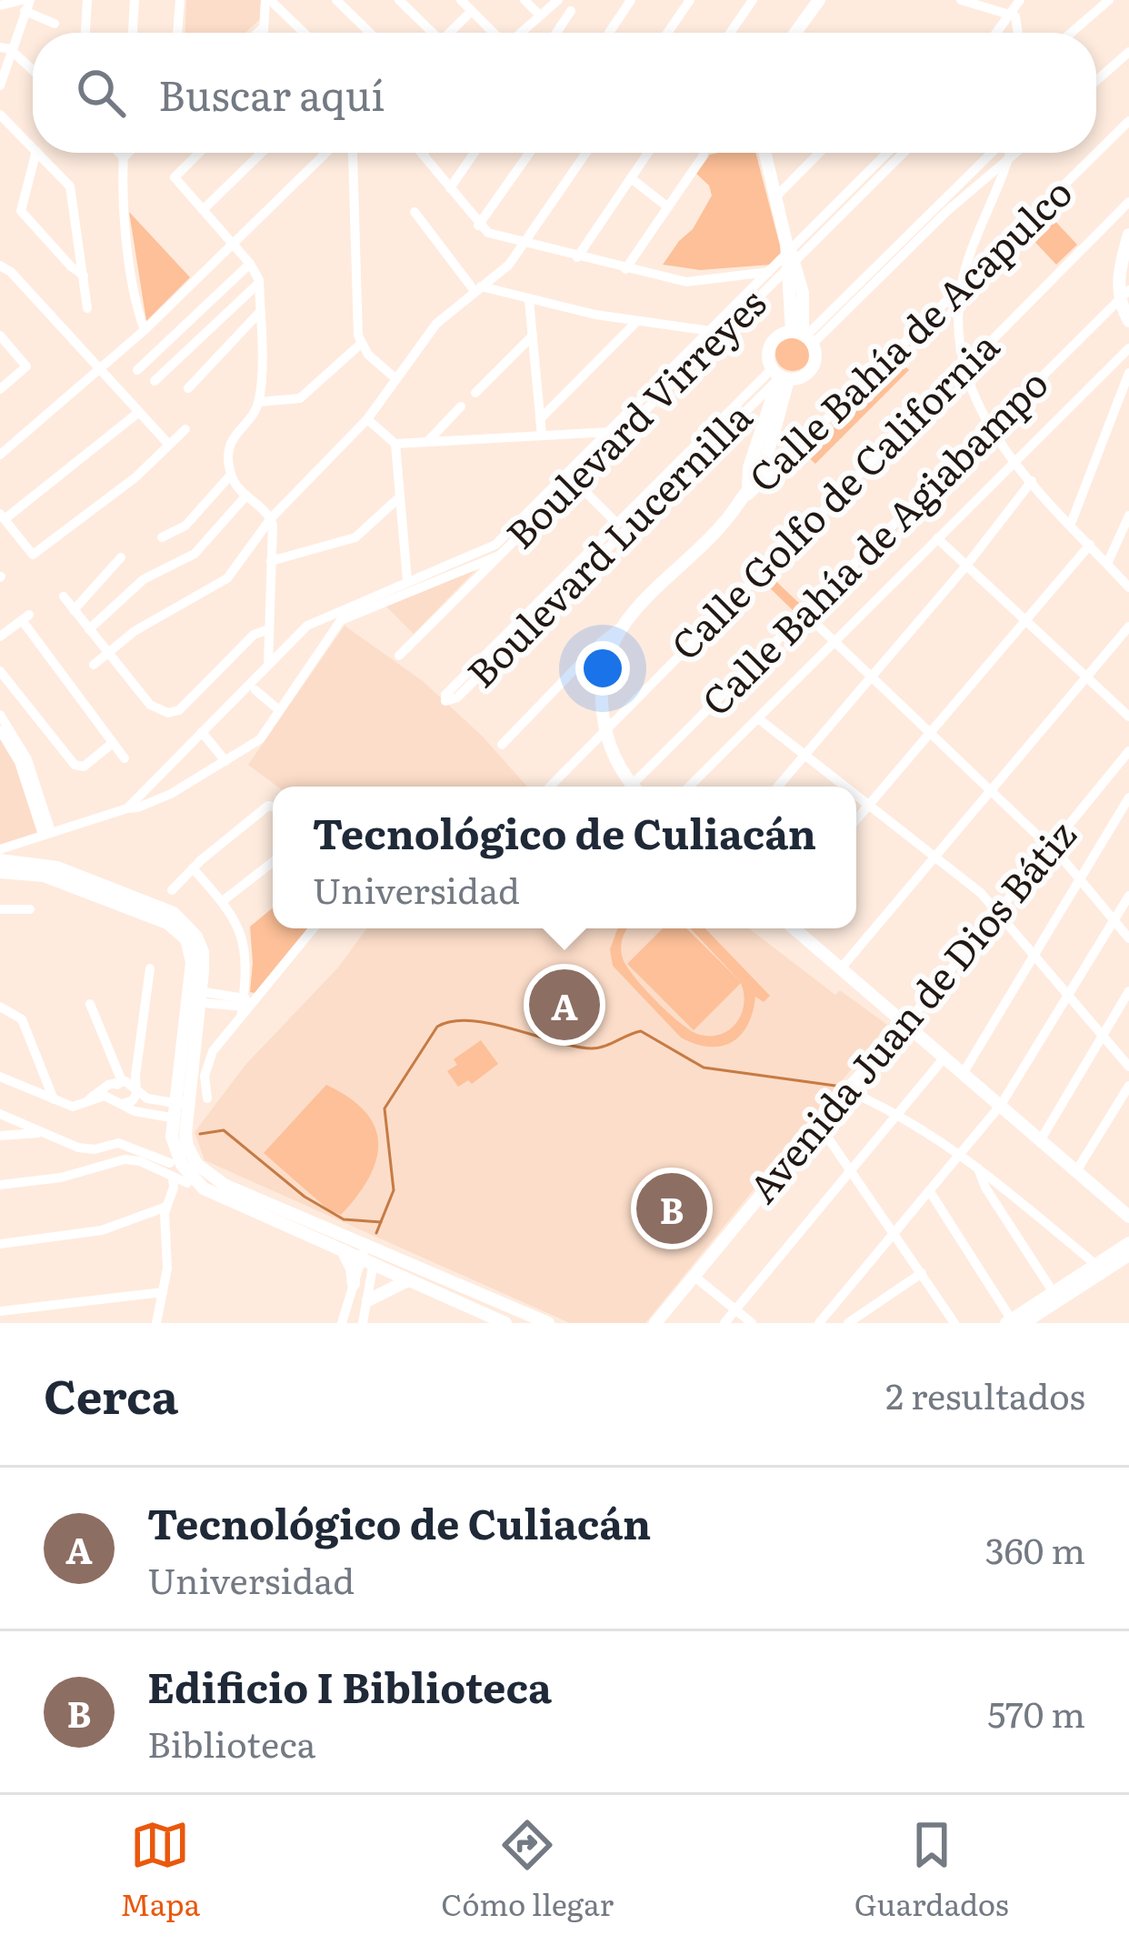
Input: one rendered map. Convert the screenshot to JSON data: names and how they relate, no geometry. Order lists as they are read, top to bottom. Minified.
{"streets":{"main road":["Avenida Juan de Dios Bátiz"],"street":["Calle Bahía de Acapulco","Boulevard Virreyes","Calle Golfo de California","Calle Bahía de Agiabampo","Boulevard Lucernilla"]},"page":{"search":"Buscar aquí","popup":["Tecnológico de Culiacán","Universidad"],"pins":["A","B"],"heading":["Cerca","2 resultados"],"list":[{"mark":"A","name":"Tecnológico de Culiacán","note":"Universidad","value":"360 m"},{"mark":"B","name":"Edificio I Biblioteca","note":"Biblioteca","value":"570 m"}],"nav":["Mapa","Cómo llegar","Guardados"]}}
